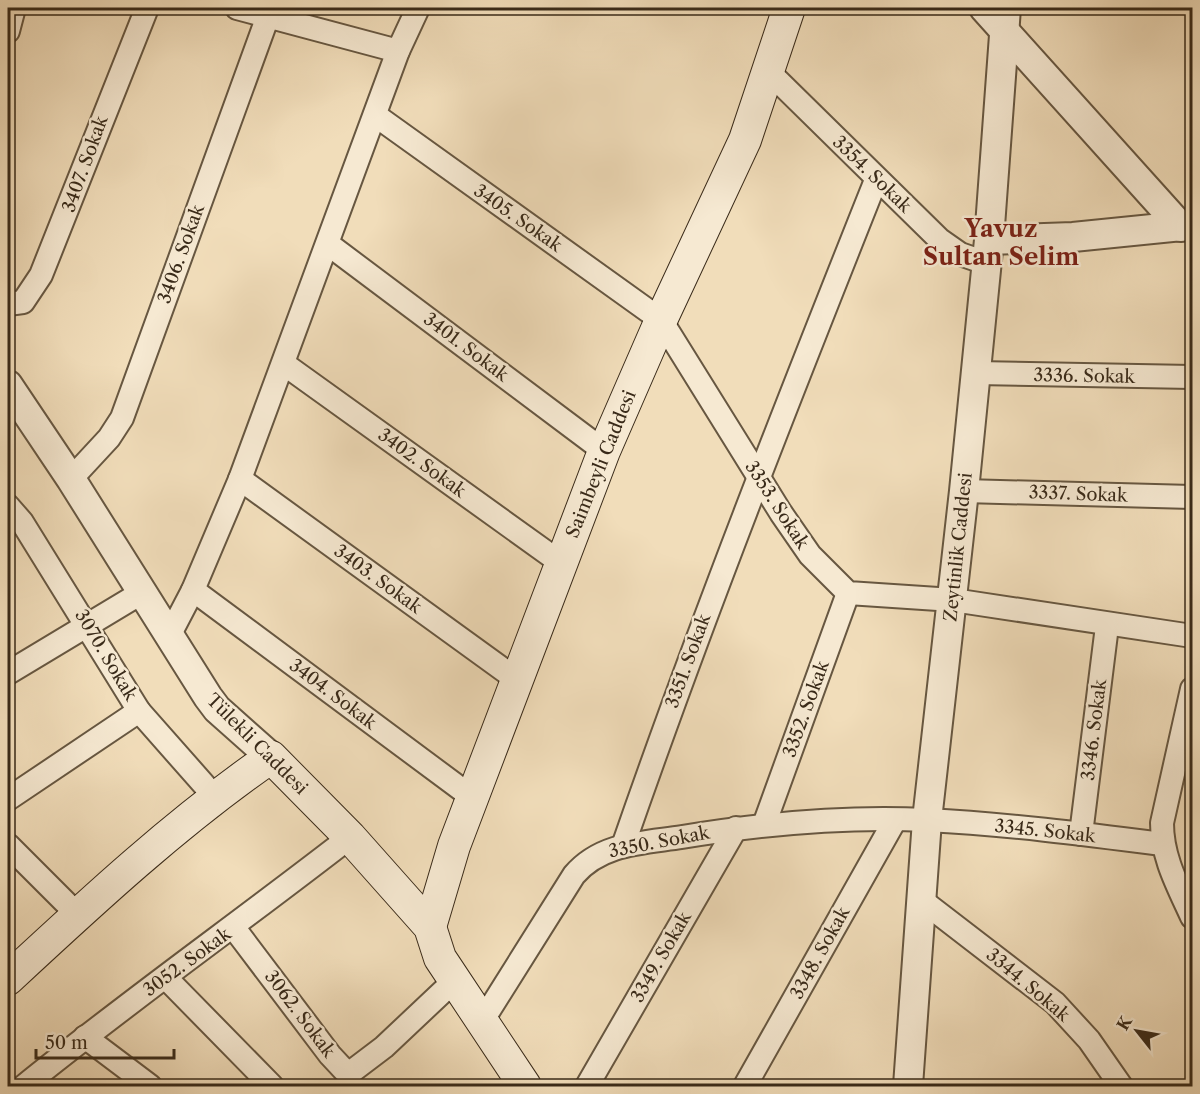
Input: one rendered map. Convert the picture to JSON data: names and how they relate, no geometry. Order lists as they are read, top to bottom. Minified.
{"streets":{"main road":["Saimbeyli Caddesi","Tülekli Caddesi"],"street":["3407. Sokak","3354. Sokak","3405. Sokak","3406. Sokak","3401. Sokak","3336. Sokak","3402. Sokak","3337. Sokak","3353. Sokak","Zeytinlik Caddesi","3403. Sokak","3070. Sokak","3351. Sokak","3404. Sokak","3352. Sokak","3346. Sokak","3345. Sokak","3350. Sokak","3348. Sokak","3349. Sokak","3052. Sokak","3344. Sokak","3062. Sokak"]},"crossings":[["3354. Sokak","Saimbeyli Caddesi"],["3354. Sokak","Zeytinlik Caddesi"],["3354. Sokak","3351. Sokak"],["3405. Sokak","Saimbeyli Caddesi"],["3405. Sokak","3353. Sokak"],["3406. Sokak","Tülekli Caddesi"],["3401. Sokak","Saimbeyli Caddesi"],["3336. Sokak","Zeytinlik Caddesi"],["3402. Sokak","Saimbeyli Caddesi"],["Saimbeyli Caddesi","3353. Sokak"],["Saimbeyli Caddesi","3403. Sokak"],["Saimbeyli Caddesi","3404. Sokak"],["Saimbeyli Caddesi","Tülekli Caddesi"],["3337. Sokak","Zeytinlik Caddesi"],["3353. Sokak","3351. Sokak"],["3353. Sokak","3352. Sokak"],["Zeytinlik Caddesi","3345. Sokak"],["Zeytinlik Caddesi","3350. Sokak"],["Zeytinlik Caddesi","3344. Sokak"],["3351. Sokak","3350. Sokak"],["3352. Sokak","3350. Sokak"],["3346. Sokak","3345. Sokak"],["Tülekli Caddesi","3350. Sokak"],["Tülekli Caddesi","3052. Sokak"],["Tülekli Caddesi","3062. Sokak"],["3345. Sokak","3350. Sokak"],["3350. Sokak","3348. Sokak"],["3350. Sokak","3349. Sokak"],["3052. Sokak","3062. Sokak"]],"districts":["Yavuz Sultan Selim"],"scale_bar":"50 m","north":"top left"}
